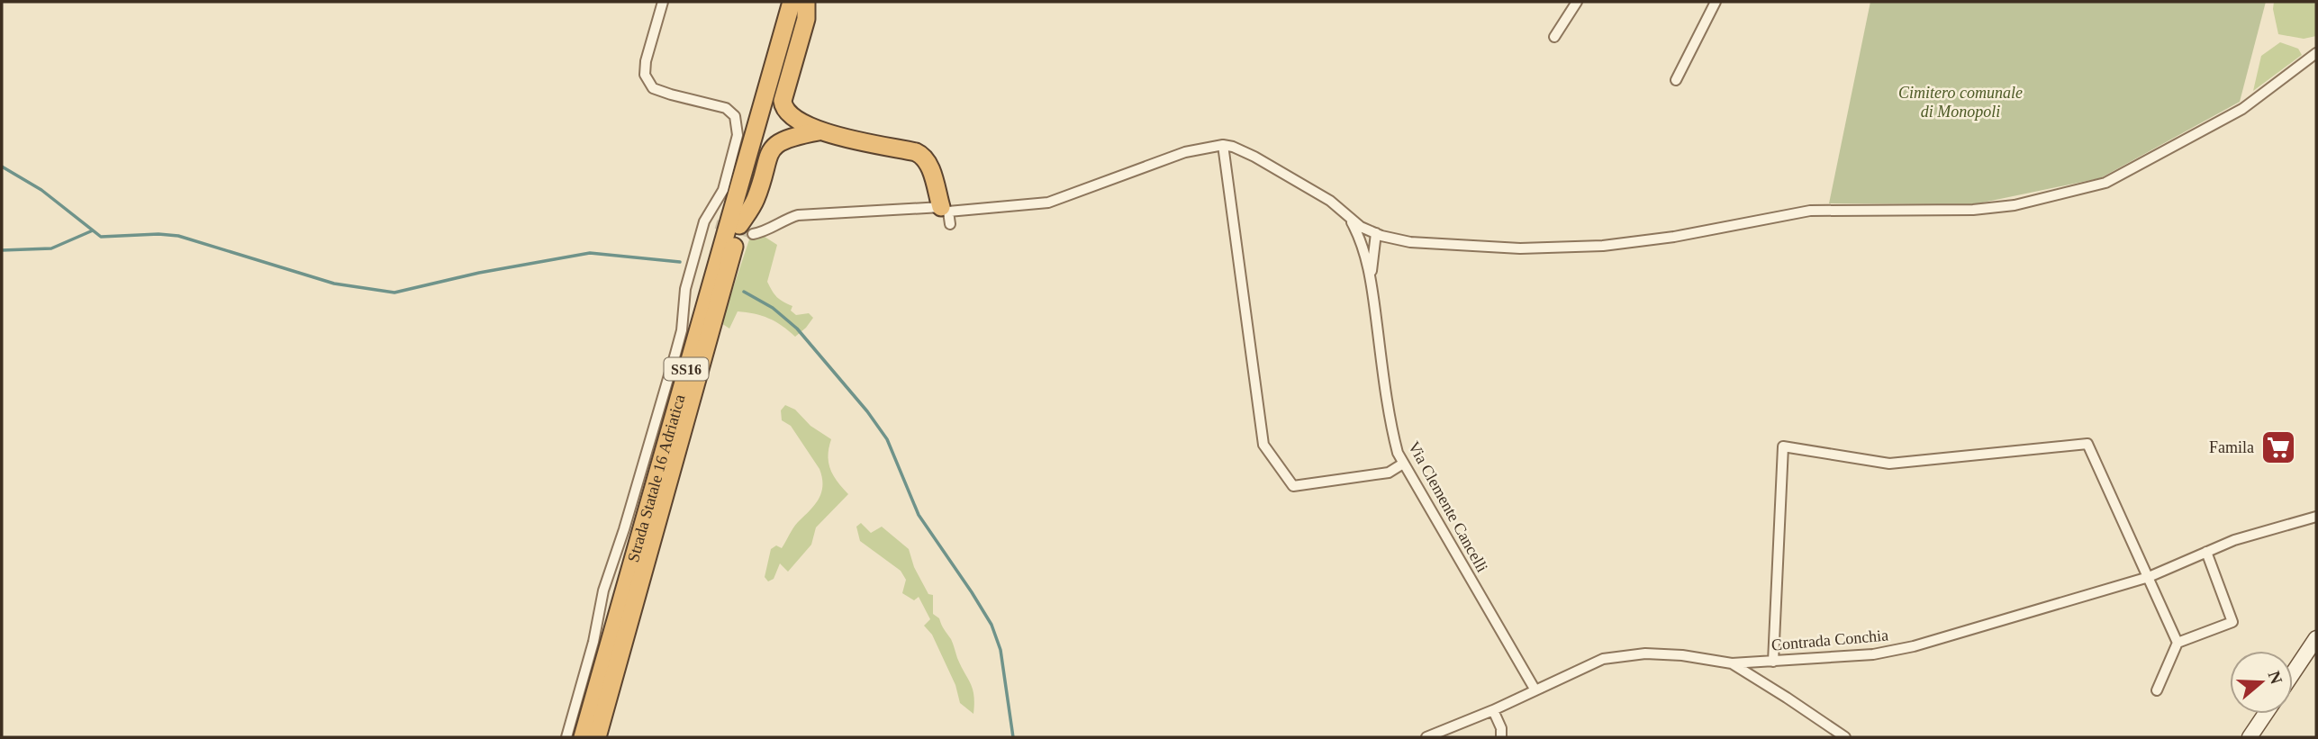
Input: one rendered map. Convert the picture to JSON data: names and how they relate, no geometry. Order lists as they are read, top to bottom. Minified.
{"streets":{"highway":["SS16","Strada Statale 16 Adriatica"],"street":["Via Clemente Cancelli","Contrada Conchia"]},"crossings":[["Via Clemente Cancelli","Contrada Conchia"]],"parks":["Cimitero comunale di Monopoli"],"places":{"supermarket":["Famila"]},"north":"right"}
